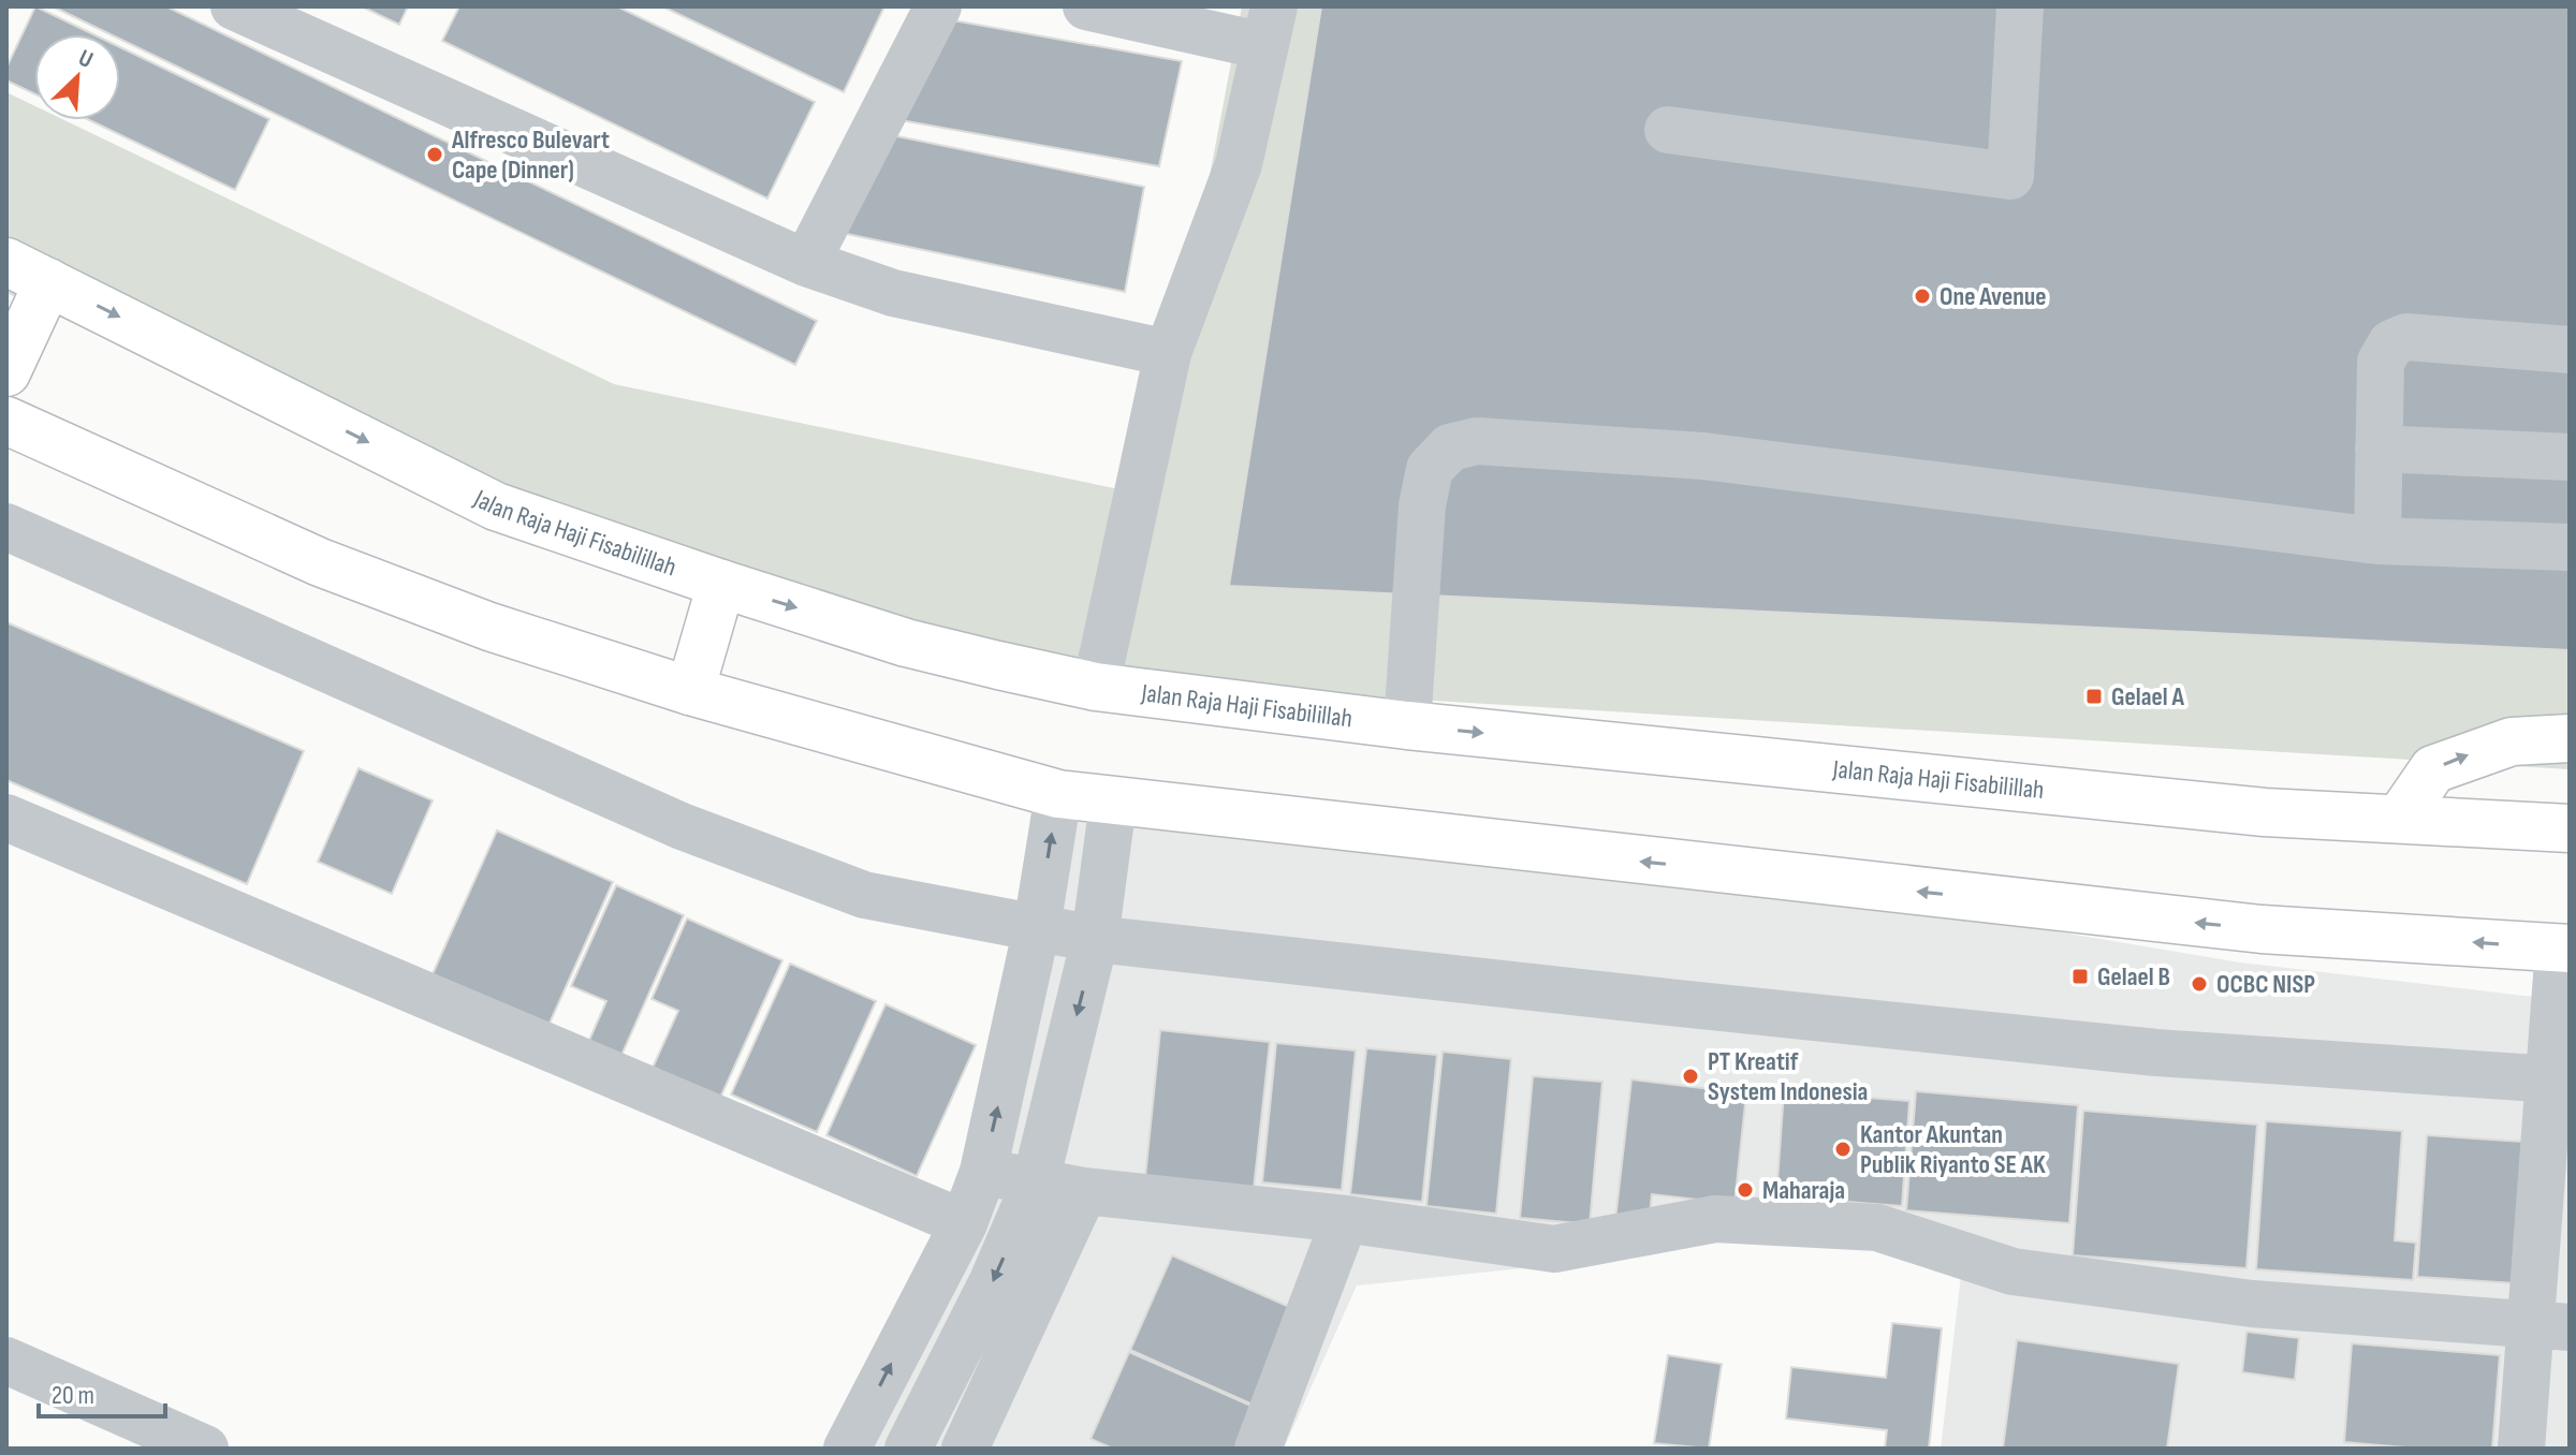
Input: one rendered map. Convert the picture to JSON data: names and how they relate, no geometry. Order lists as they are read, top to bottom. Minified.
{"streets":{"main road":["Jalan Raja Haji Fisabilillah"]},"places":{"other":["Alfresco Bulevart Cape (Dinner)","One Avenue","OCBC NISP","PT Kreatif System Indonesia","Kantor Akuntan Publik Riyanto SE AK","Maharaja"],"transit":["Gelael A","Gelael B"]},"scale_bar":"20 m","north":"top right"}
